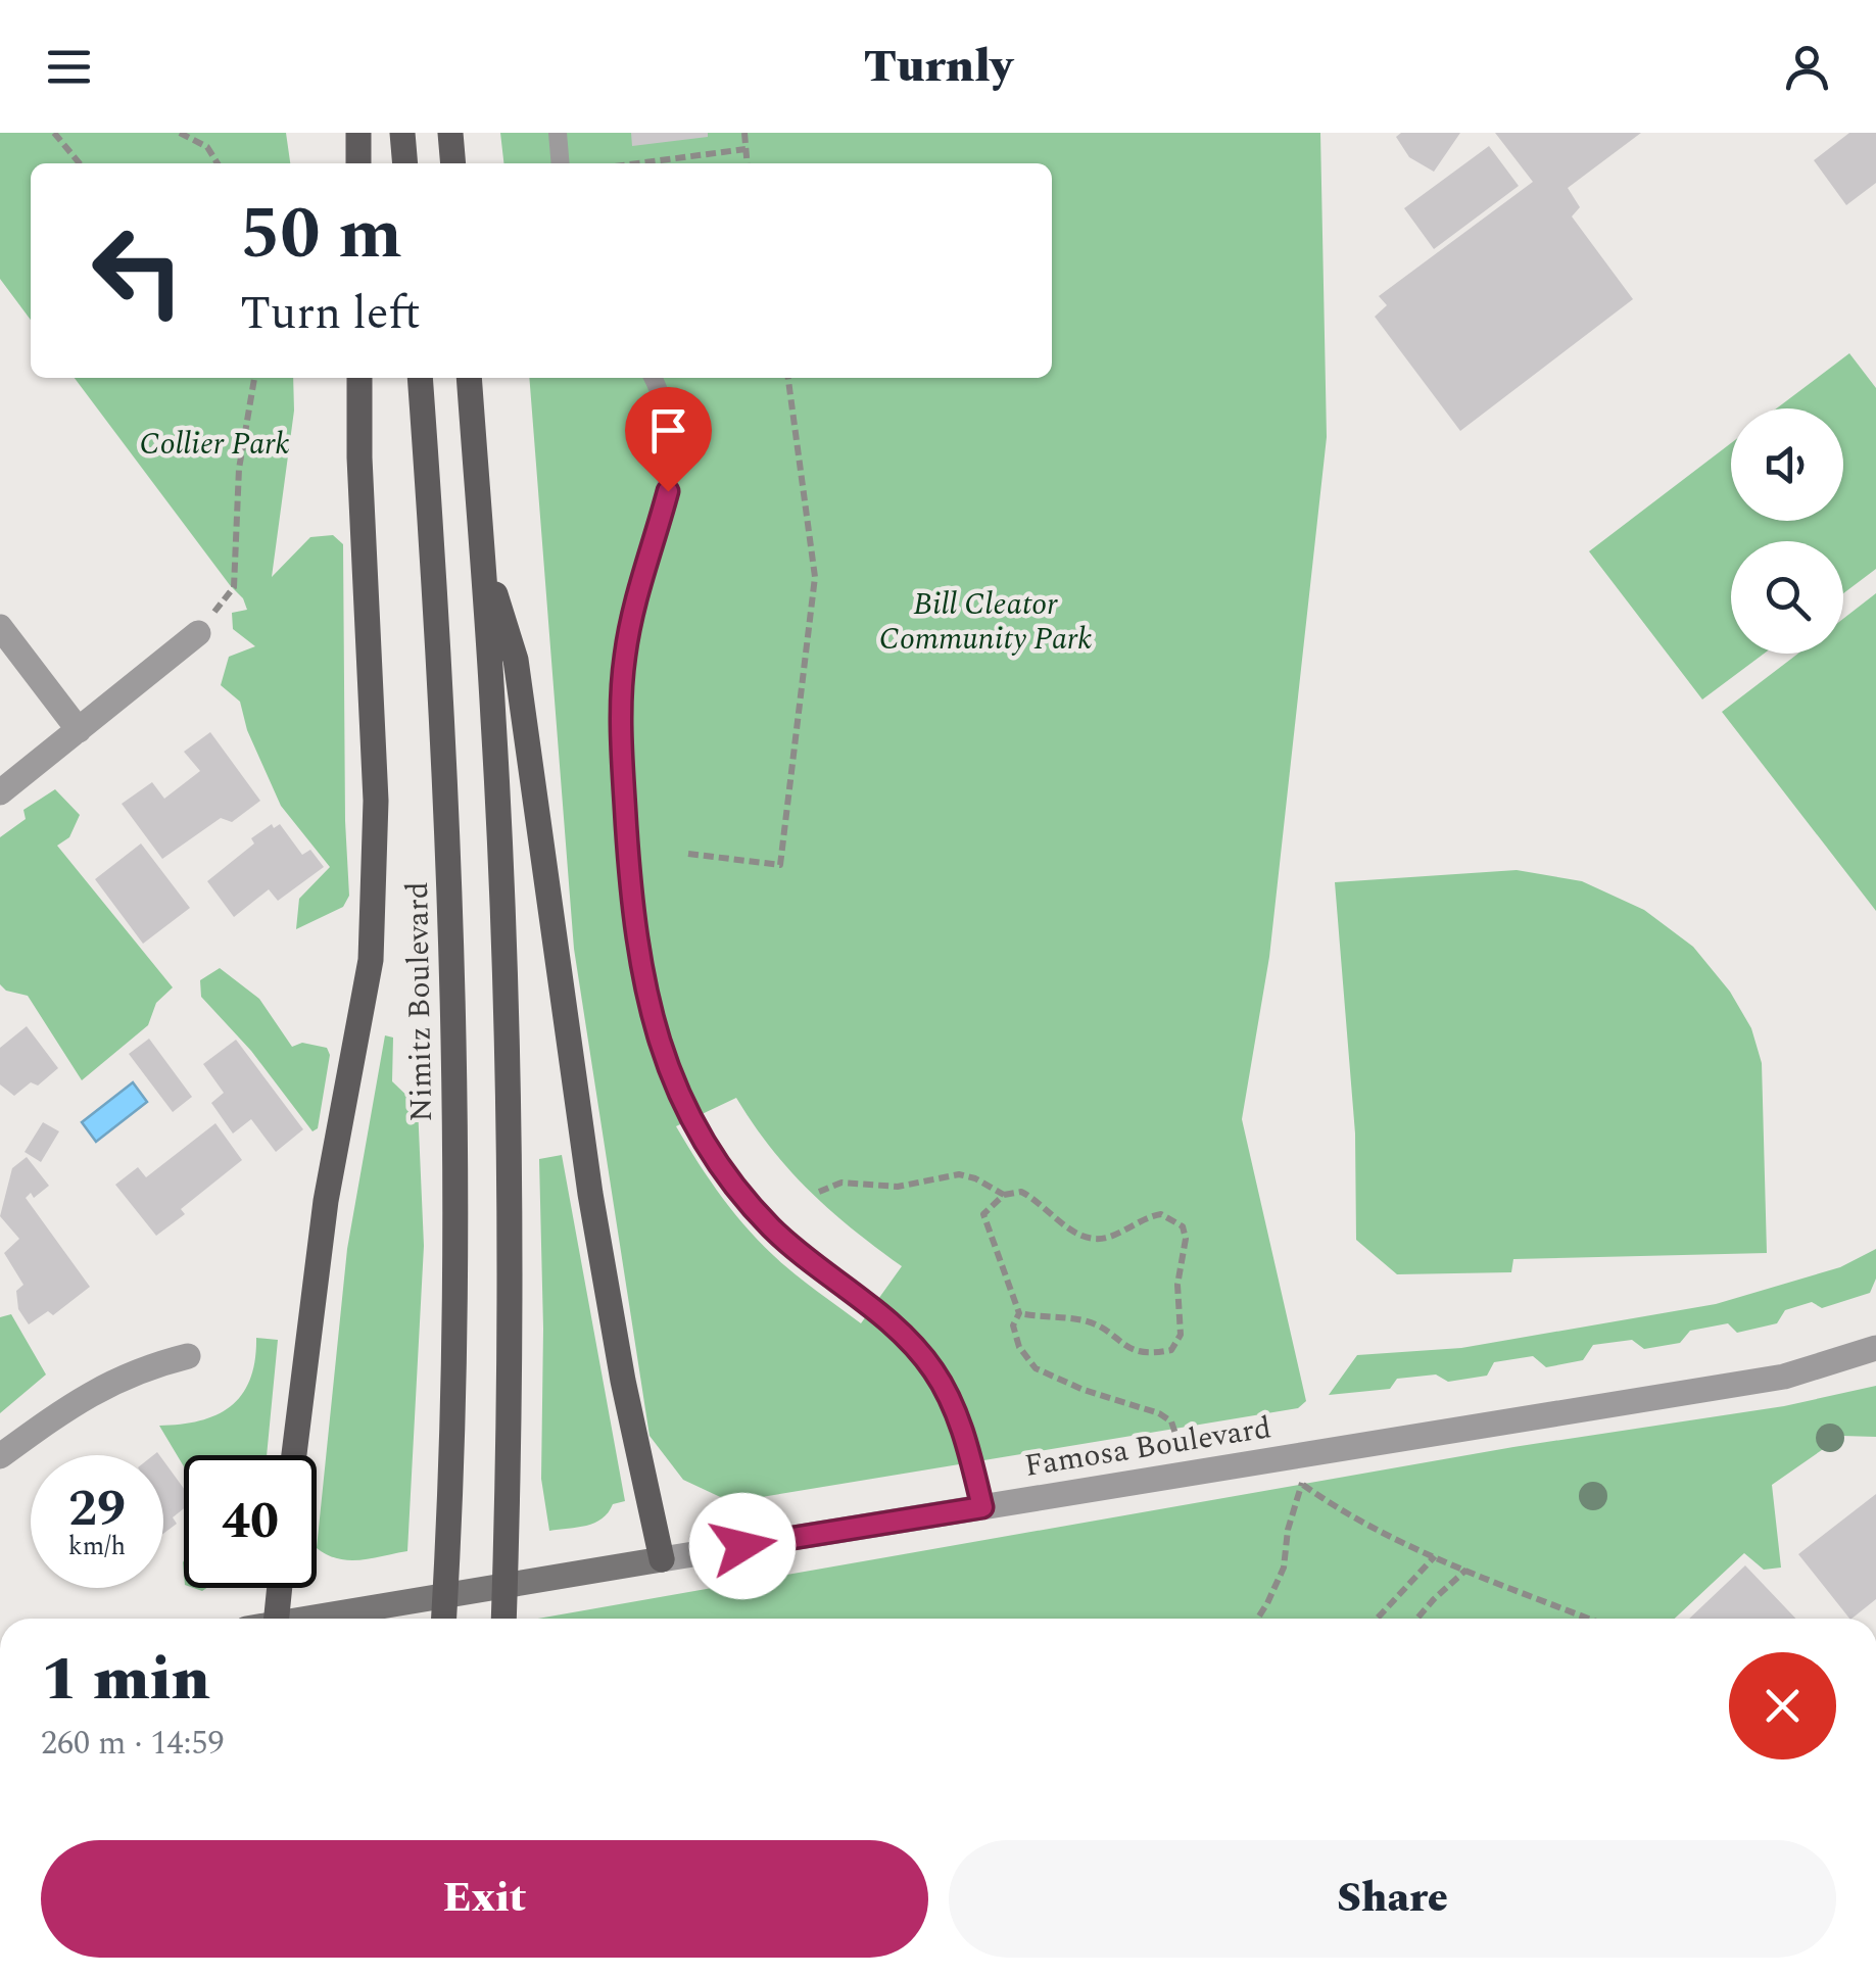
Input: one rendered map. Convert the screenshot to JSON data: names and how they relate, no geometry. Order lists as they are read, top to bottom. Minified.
{"streets":{"main road":["Nimitz Boulevard","Famosa Boulevard"]},"parks":["Collier Park","Bill Cleator Community Park"],"page":{"header":"Turnly","turn":["50 m","Turn left"],"speed":"29 km/h","limit":"40","heading":["1 min","260 m · 14:59"],"buttons":["Exit","Share"]}}
